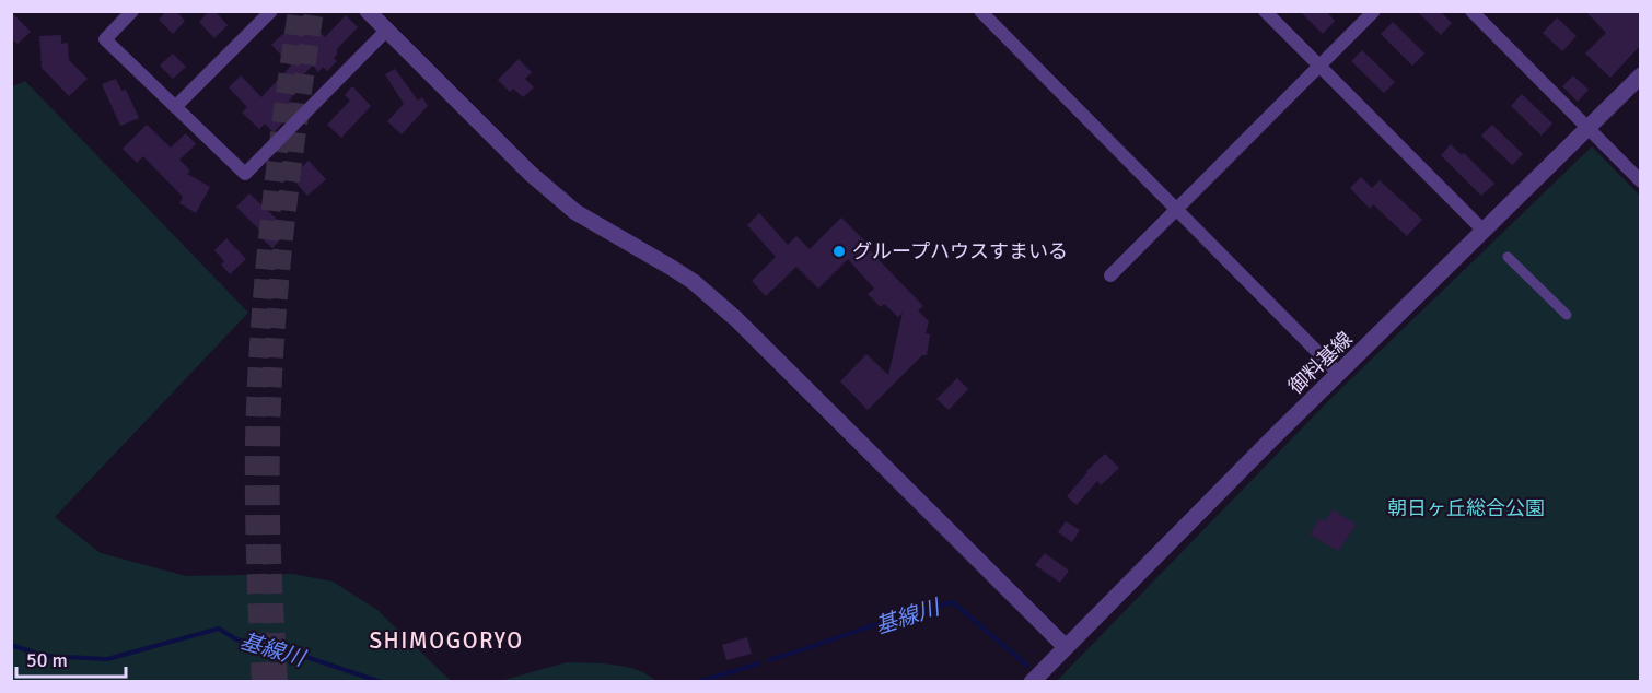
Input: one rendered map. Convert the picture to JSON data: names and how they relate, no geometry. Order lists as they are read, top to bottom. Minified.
{"streets":{"street":["御料基線"]},"districts":["SHIMOGORYO"],"water":["基線川"],"parks":["朝日ヶ丘総合公園"],"places":["グループハウスすまいる"],"scale_bar":"50 m"}
